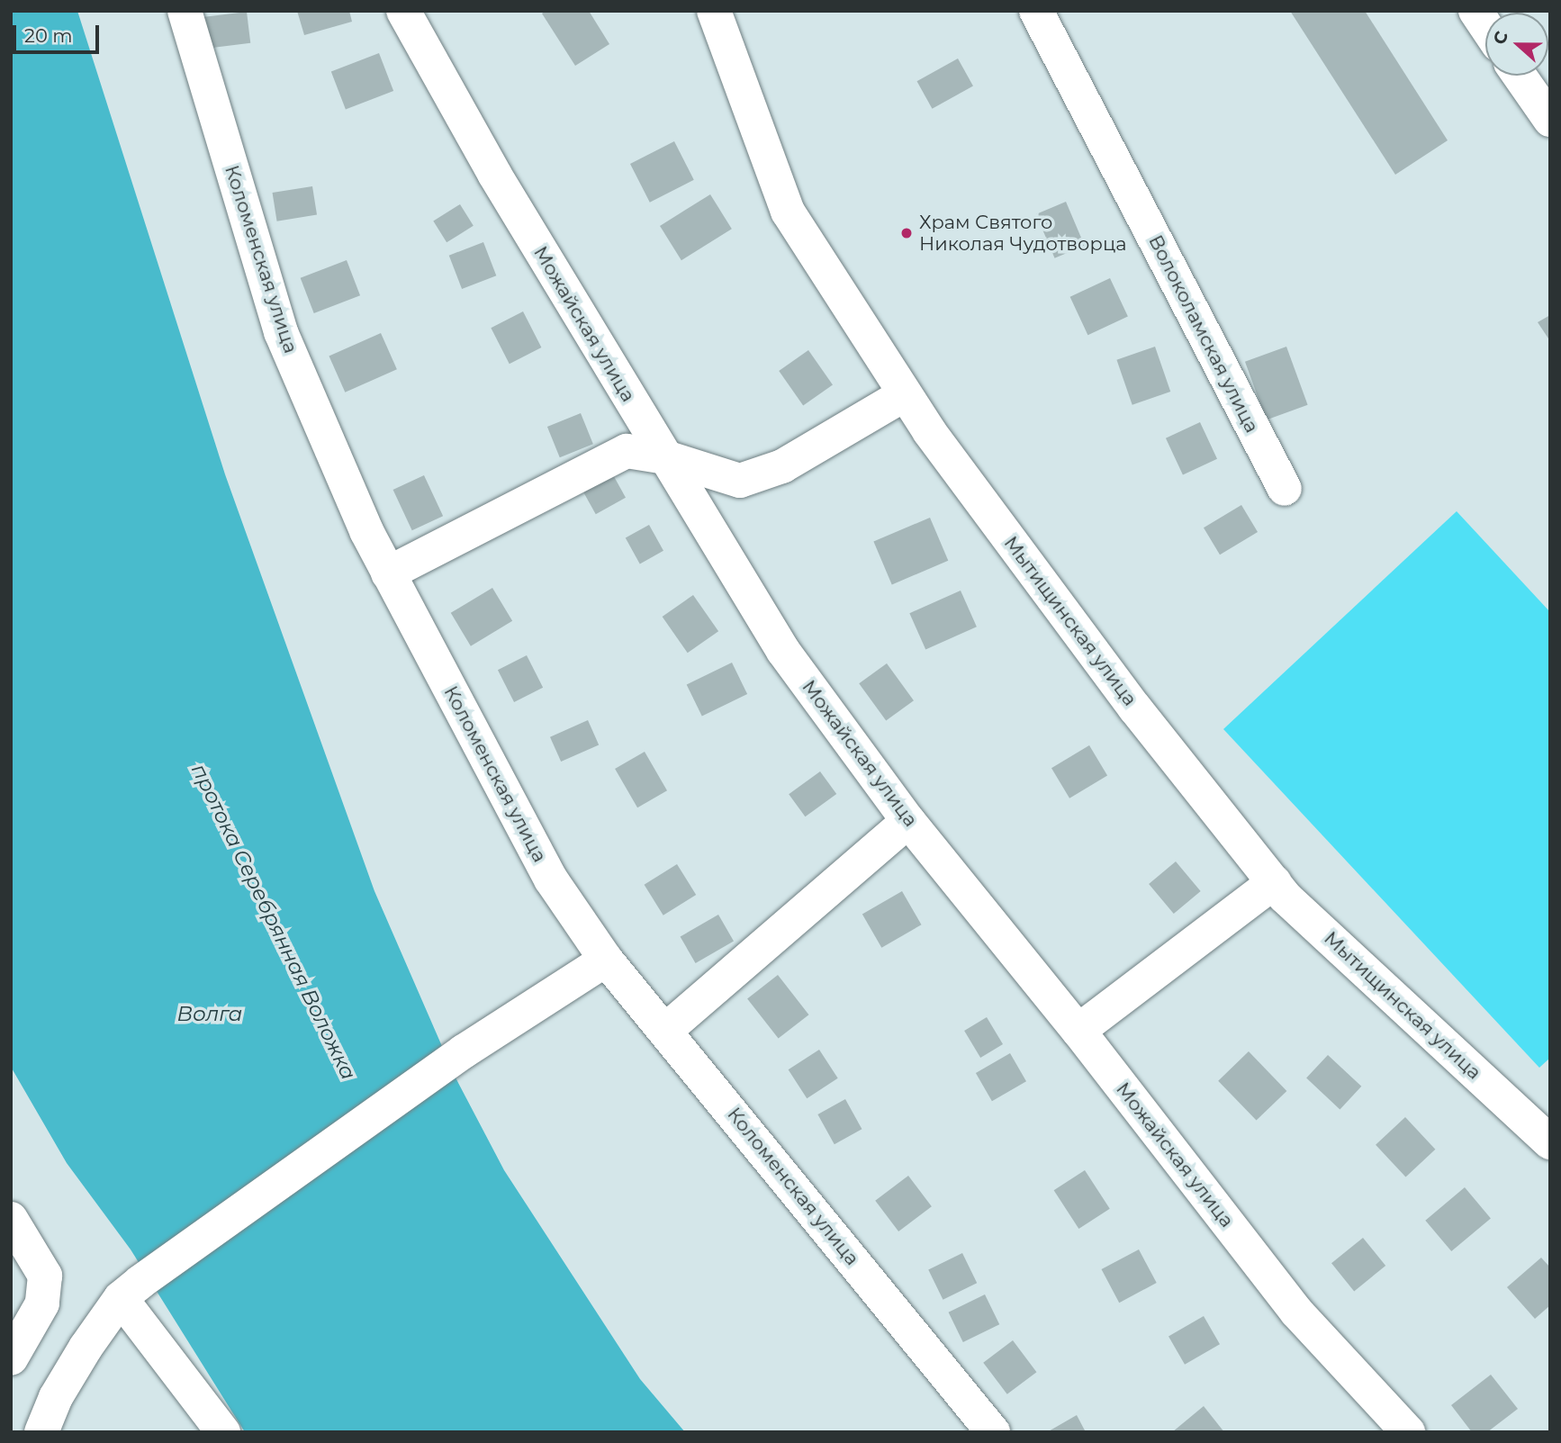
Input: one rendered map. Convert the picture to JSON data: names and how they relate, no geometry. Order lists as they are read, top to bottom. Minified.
{"streets":{"street":["Коломенская улица","Можайская улица","Волоколамская улица","Мытищинская улица"]},"water":["протока Серебрянная Воложка","Волга"],"places":["Храм Святого Николая Чудотворца"],"scale_bar":"20 m","north":"left"}
